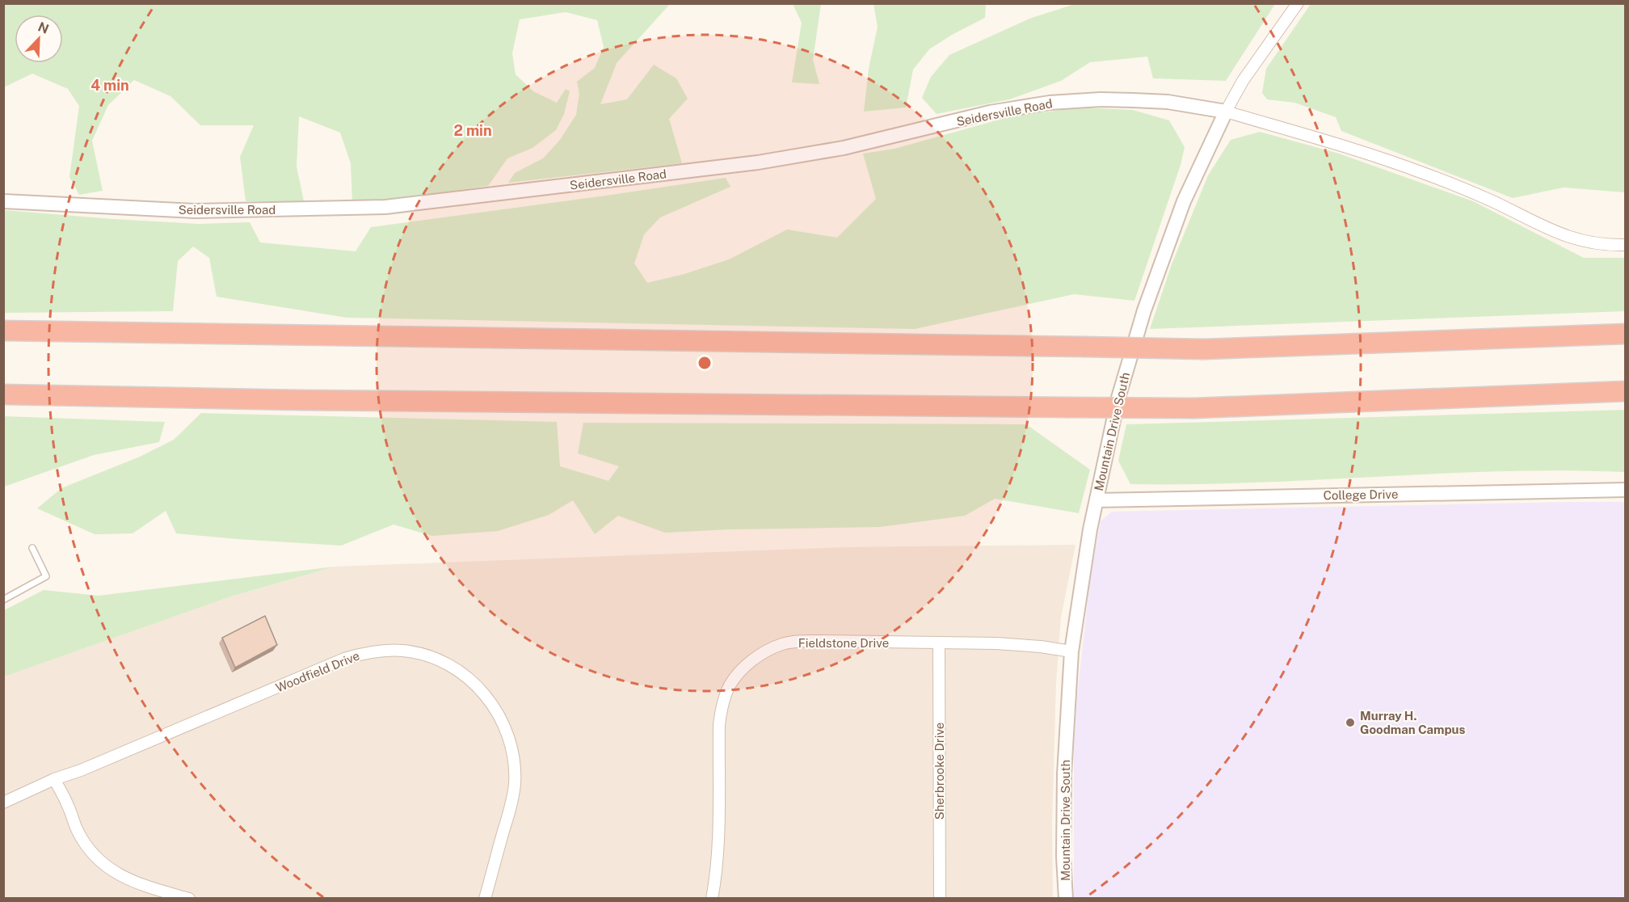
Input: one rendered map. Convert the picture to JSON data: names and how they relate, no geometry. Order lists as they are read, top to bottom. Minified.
{"streets":{"street":["Seidersville Road","Mountain Drive South","College Drive","Fieldstone Drive","Woodfield Drive","Sherbrooke Drive"]},"crossings":[["Seidersville Road","Mountain Drive South"],["Mountain Drive South","College Drive"],["Mountain Drive South","Fieldstone Drive"],["Fieldstone Drive","Sherbrooke Drive"]],"places":["Murray H. Goodman Campus"],"north":"top right","rings":["4 min","2 min"]}
